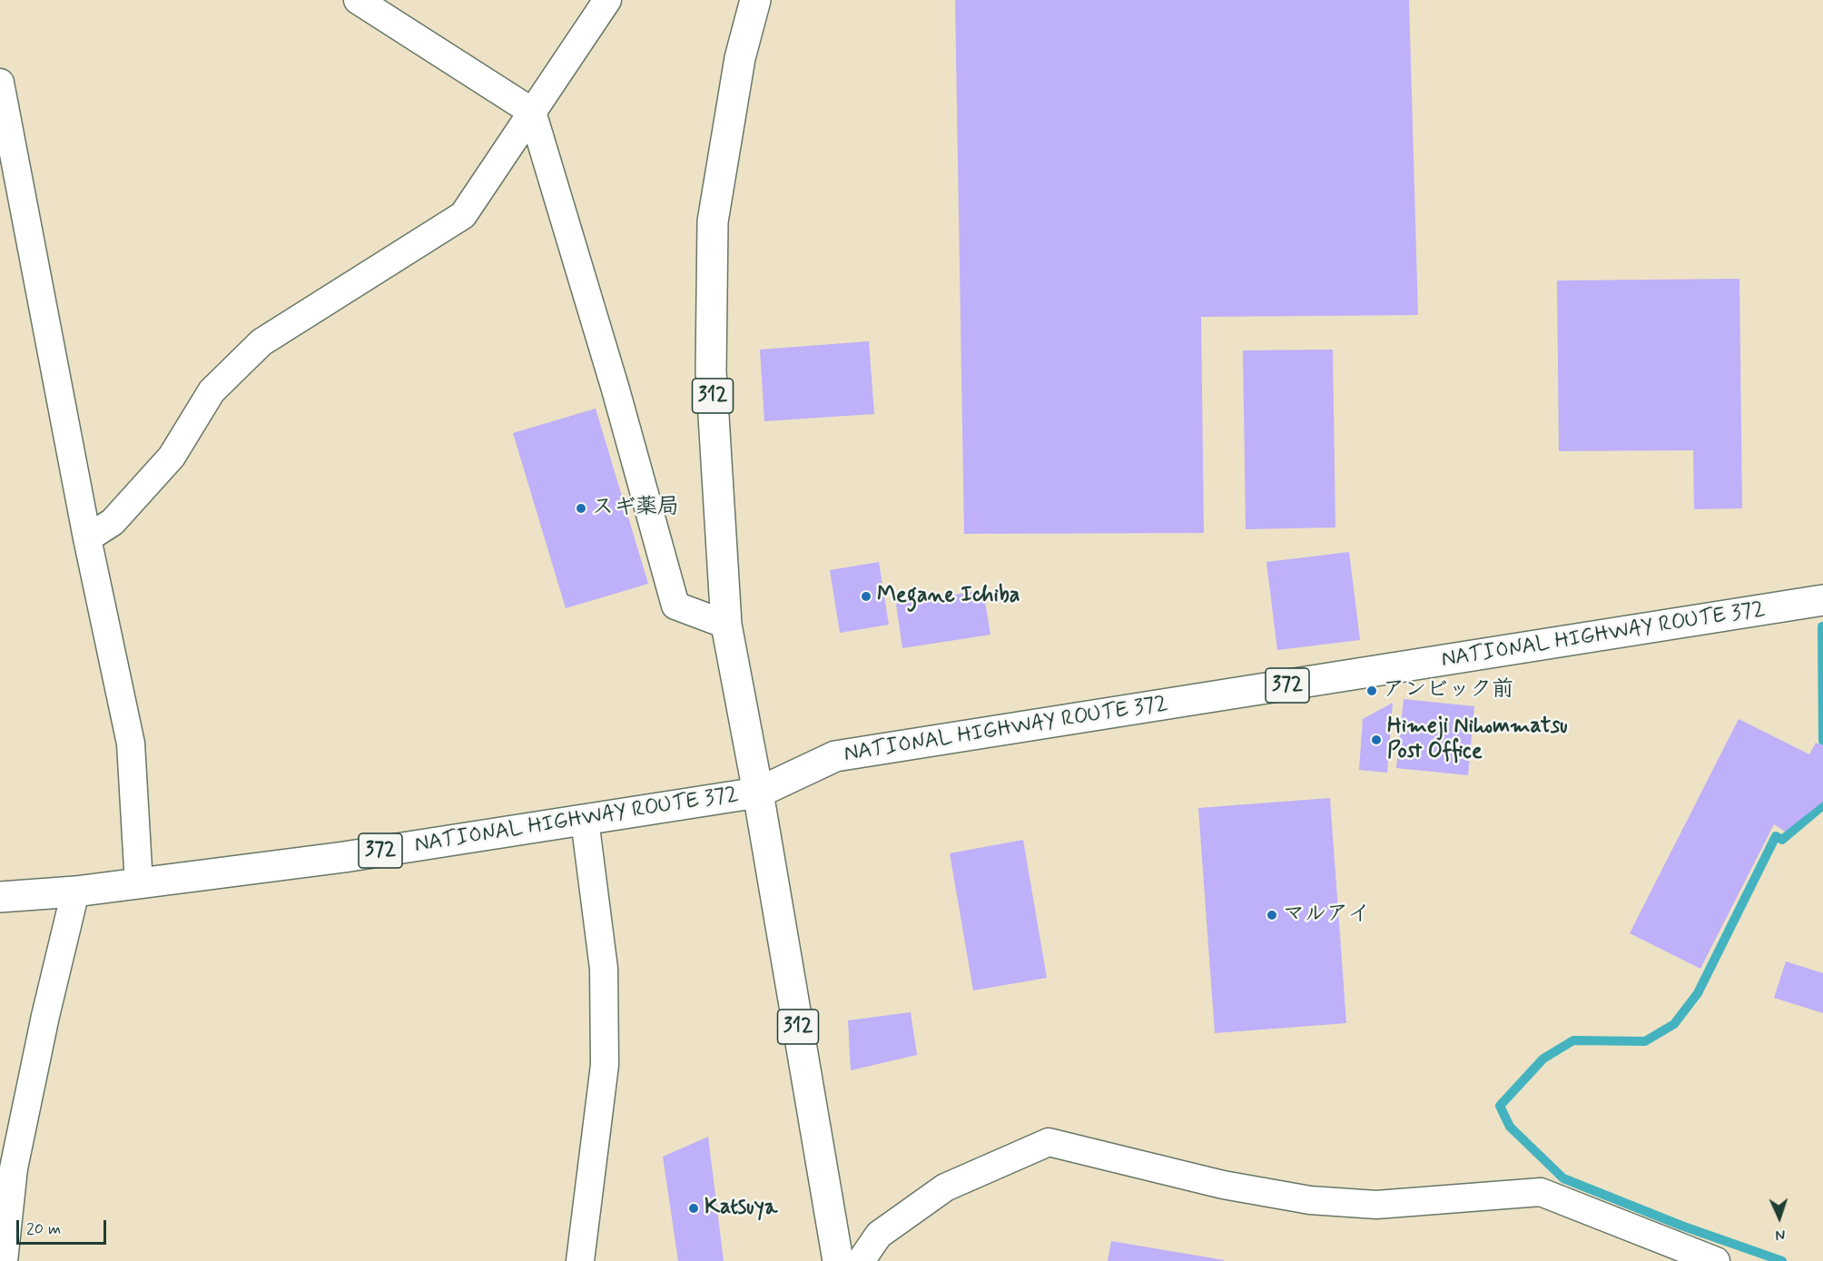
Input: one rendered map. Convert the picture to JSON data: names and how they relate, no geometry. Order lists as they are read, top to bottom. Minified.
{"streets":{"highway":["312","NATIONAL HIGHWAY ROUTE 372","372"]},"crossings":[["312","NATIONAL HIGHWAY ROUTE 372"]],"places":["スギ薬局","Megane Ichiba","アンビック前","Himeji Nihommatsu Post Office","マルアイ","Katsuya"],"scale_bar":"20 m","north":"bottom"}
